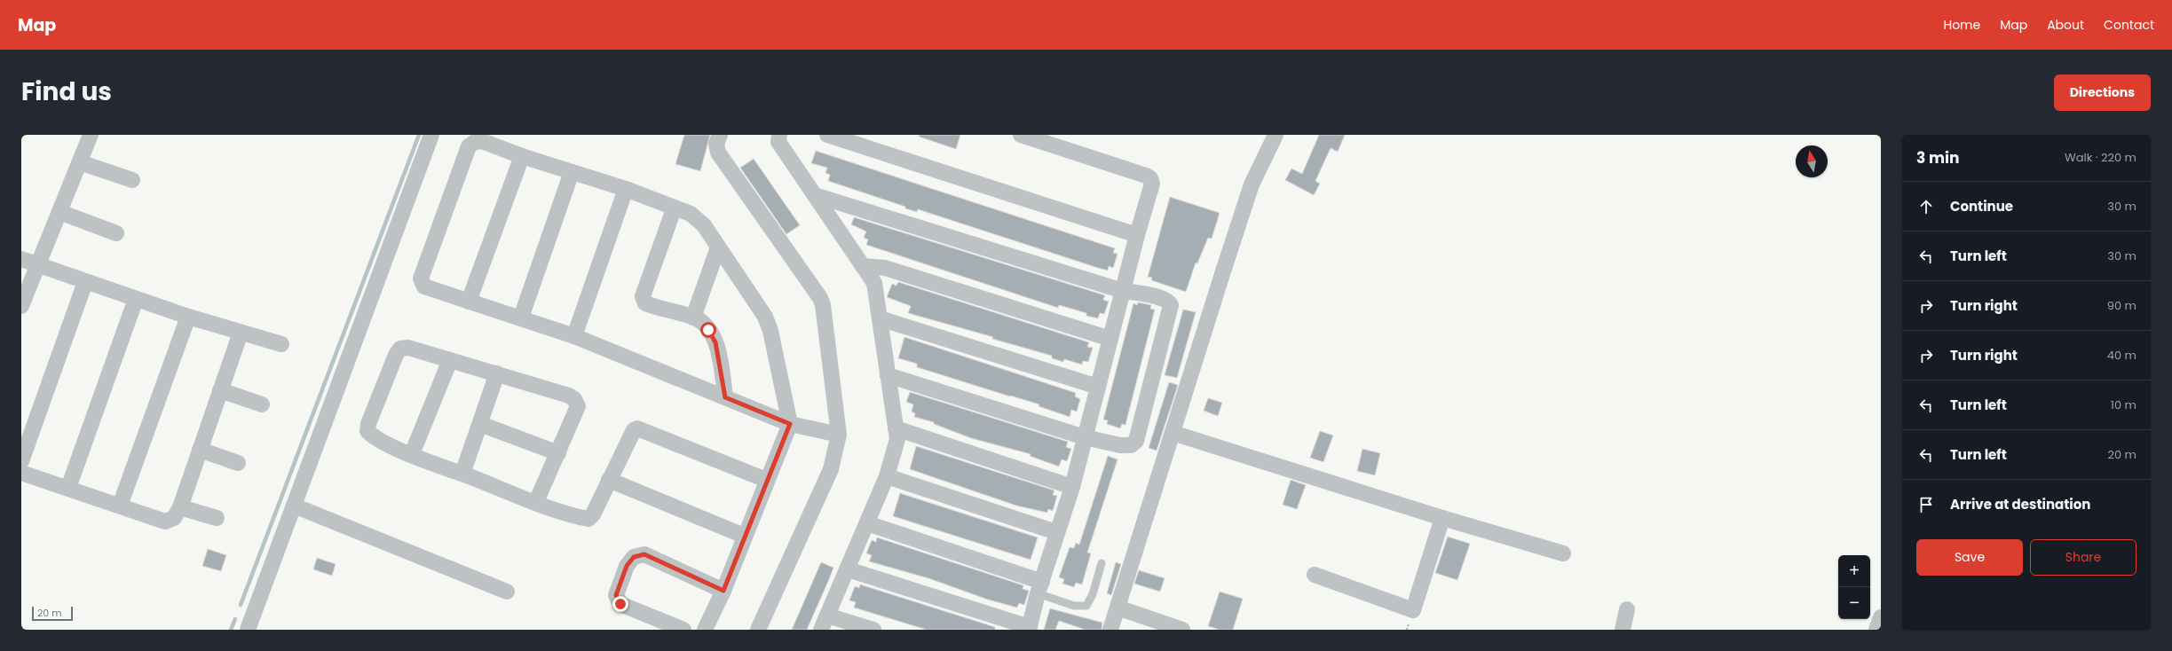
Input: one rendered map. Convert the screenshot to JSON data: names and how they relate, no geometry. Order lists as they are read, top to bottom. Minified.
{"scale_bar":"20 m","north":"top","page":{"header":"Map","nav":["Home","Map","About","Contact"],"title":"Find us","buttons":["Directions",["Save","Share"]],"heading":["3 min","Walk · 220 m"],"list":[["Continue","30 m"],["Turn left","30 m"],["Turn right","90 m"],["Turn right","40 m"],["Turn left","10 m"],["Turn left","20 m"],"Arrive at destination"],"map_buttons":["+","−"],"scale":"20 m"}}
